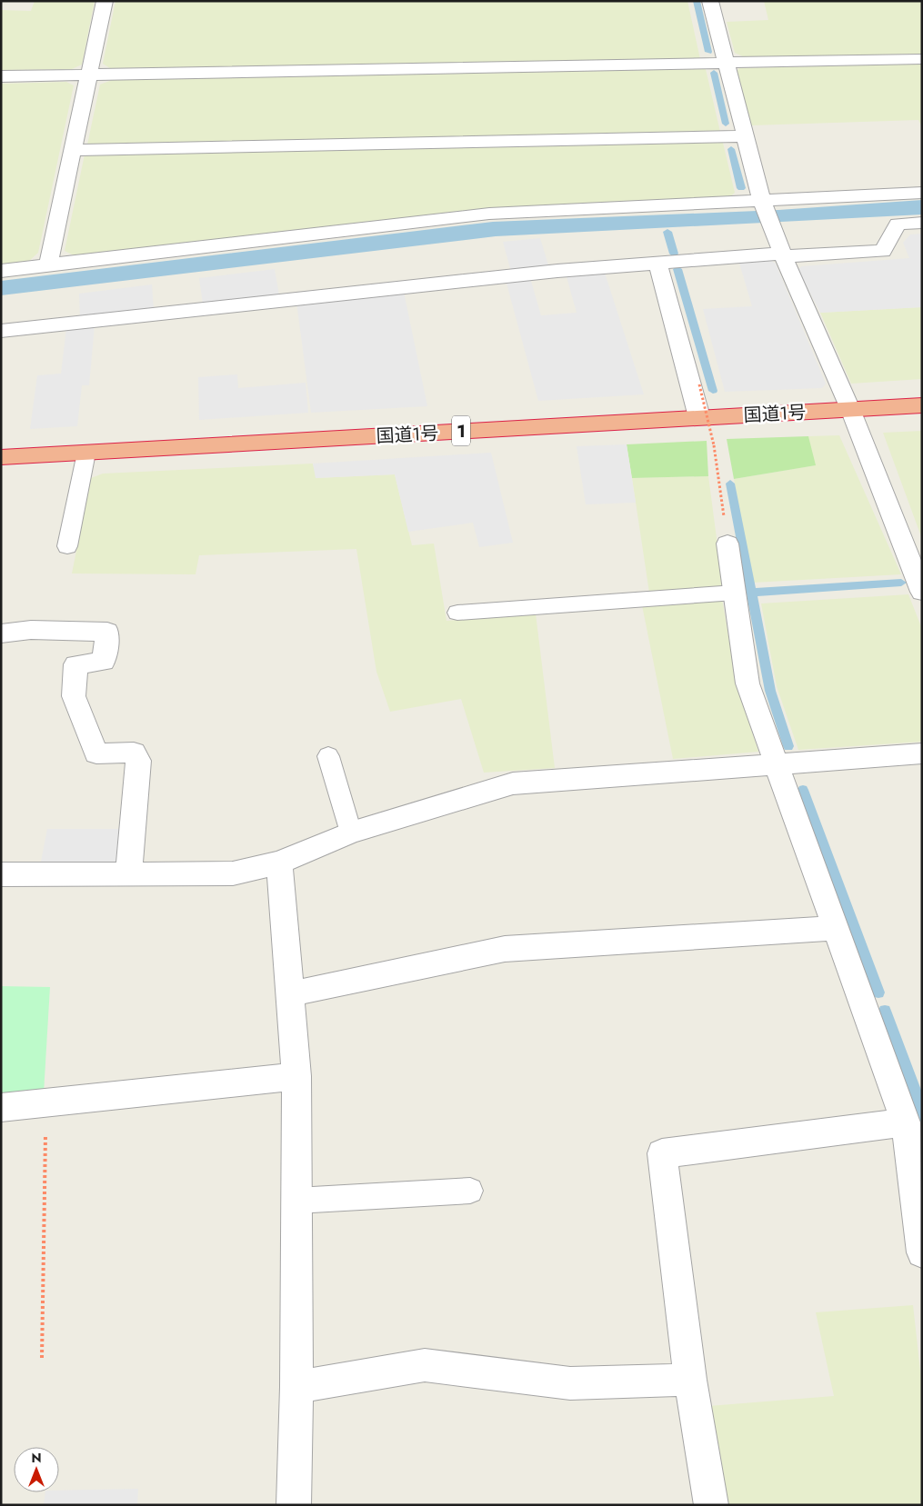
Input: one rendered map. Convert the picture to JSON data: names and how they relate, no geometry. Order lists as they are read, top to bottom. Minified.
{"streets":{"highway":["国道1号","1"]},"north":"top"}
